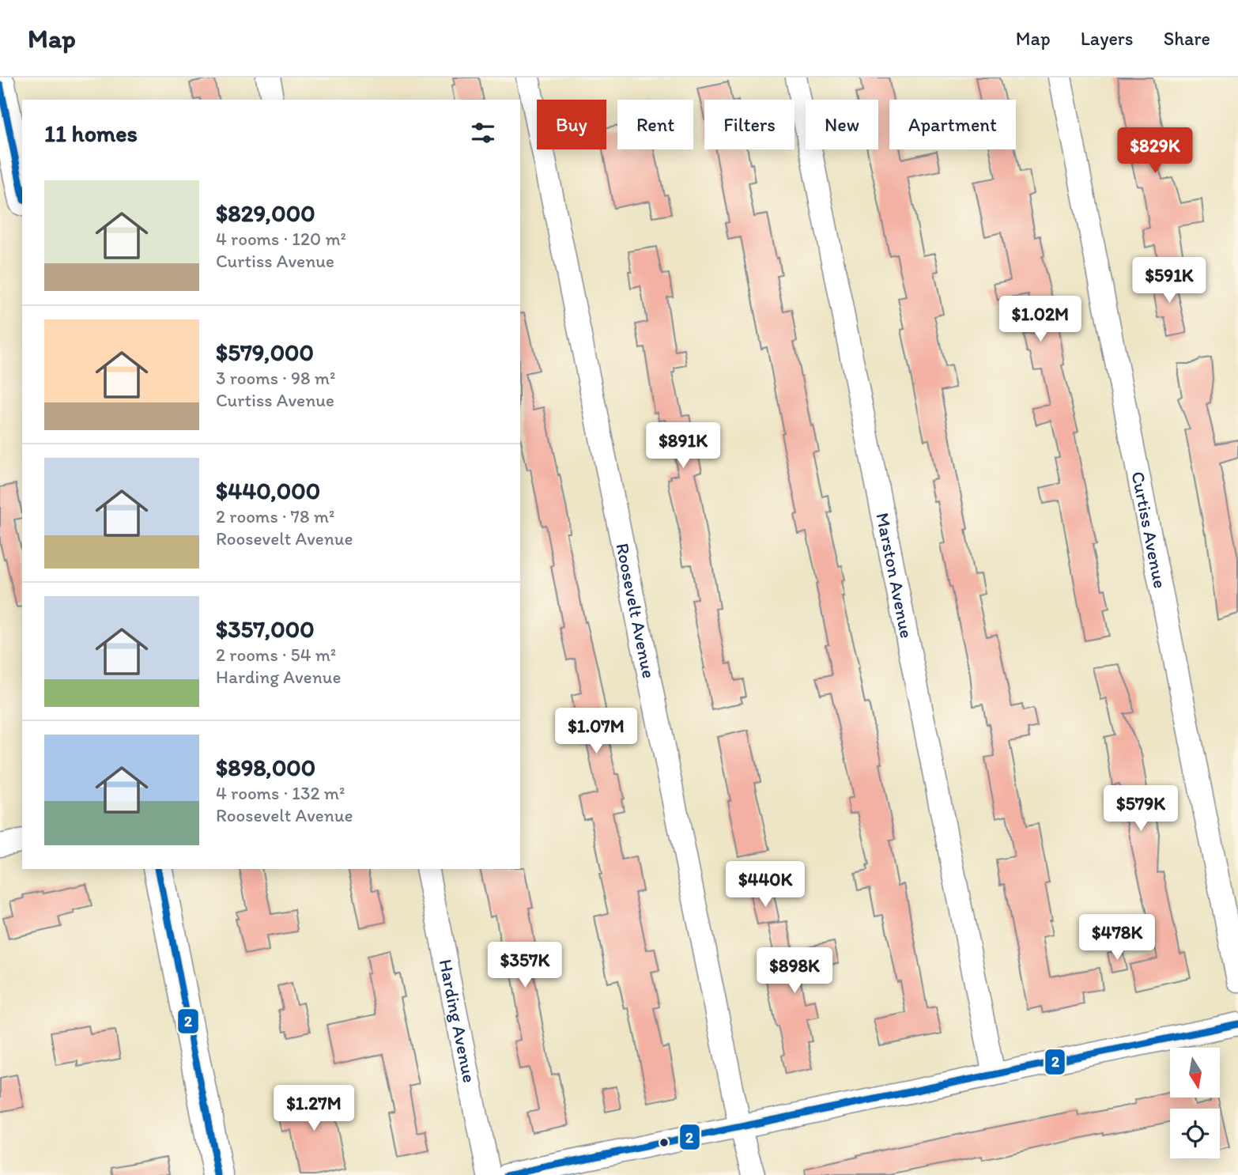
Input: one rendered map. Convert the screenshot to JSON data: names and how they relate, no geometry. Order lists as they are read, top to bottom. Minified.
{"streets":{"street":["Curtiss Avenue","Marston Avenue","Roosevelt Avenue","Harding Avenue"]},"lines":["transit line 2"],"north":"bottom","page":{"header":"Map","nav":["Map","Layers","Share"],"chip":["Buy","Rent","Filters","New","Apartment"],"heading":"11 homes","price":["$829K","$591K","$1.02M","$891K","$1.07M","$579K","$440K","$478K","$357K","$898K","$1.27M"],"list":[{"name":"$829,000","note":"4 rooms · 120 m² · Curtiss Avenue"},{"name":"$579,000","note":"3 rooms · 98 m² · Curtiss Avenue"},{"name":"$440,000","note":"2 rooms · 78 m² · Roosevelt Avenue"},{"name":"$357,000","note":"2 rooms · 54 m² · Harding Avenue"},{"name":"$898,000","note":"4 rooms · 132 m² · Roosevelt Avenue"}]}}
